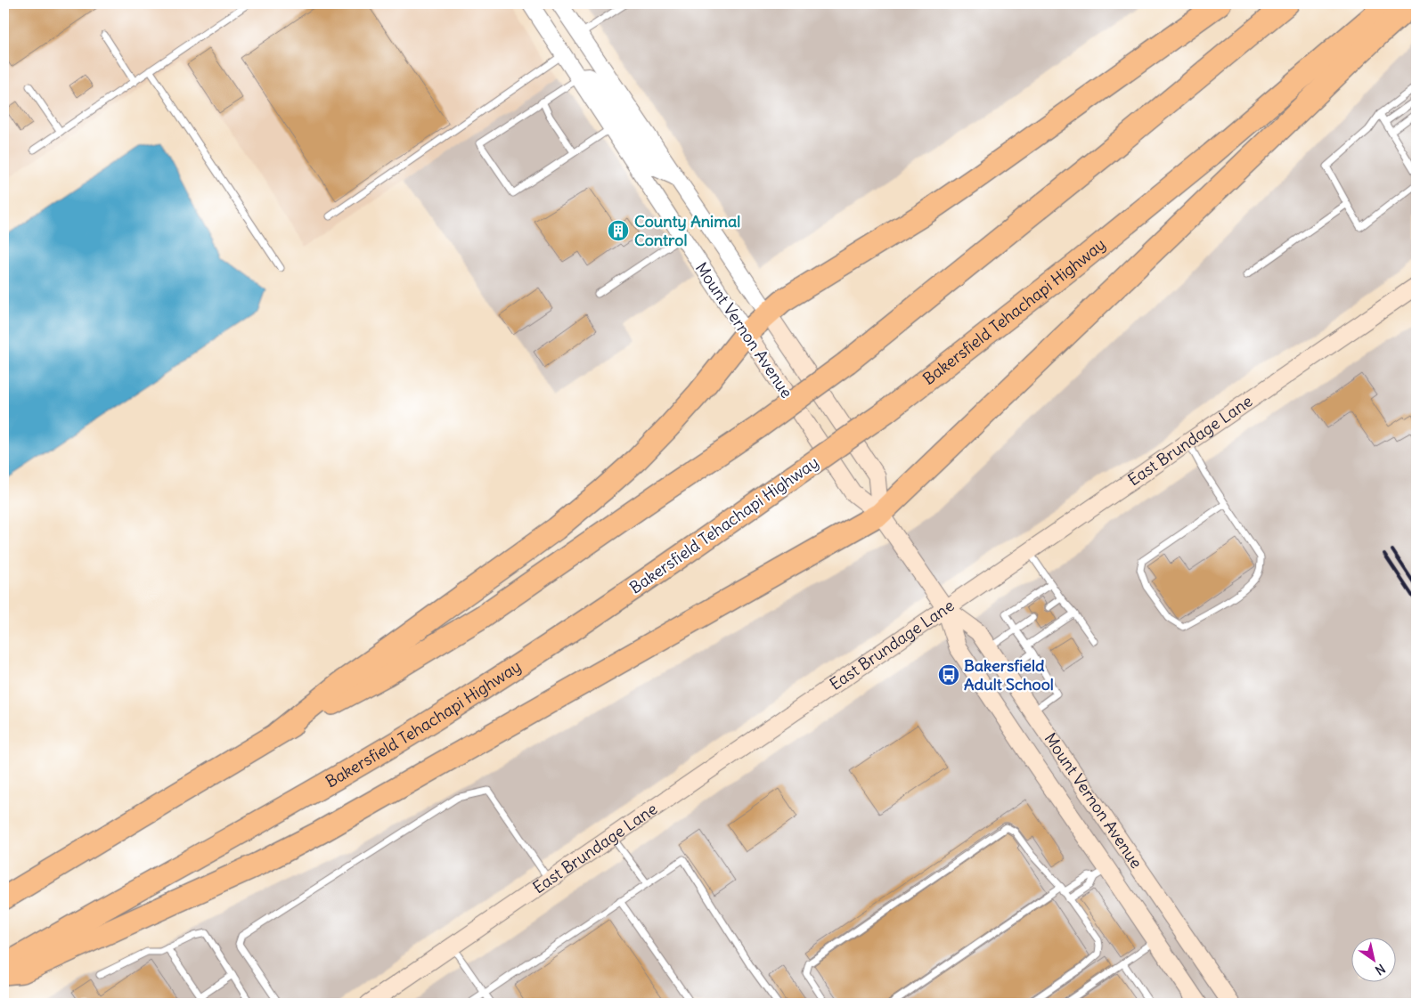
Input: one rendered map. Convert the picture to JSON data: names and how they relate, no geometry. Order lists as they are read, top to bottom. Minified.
{"streets":{"highway":["Bakersfield Tehachapi Highway"],"main road":["Mount Vernon Avenue","East Brundage Lane"]},"crossings":[["Mount Vernon Avenue","East Brundage Lane"]],"places":{"building":["County Animal Control"],"bus stop":["Bakersfield Adult School"]},"north":"bottom right"}
